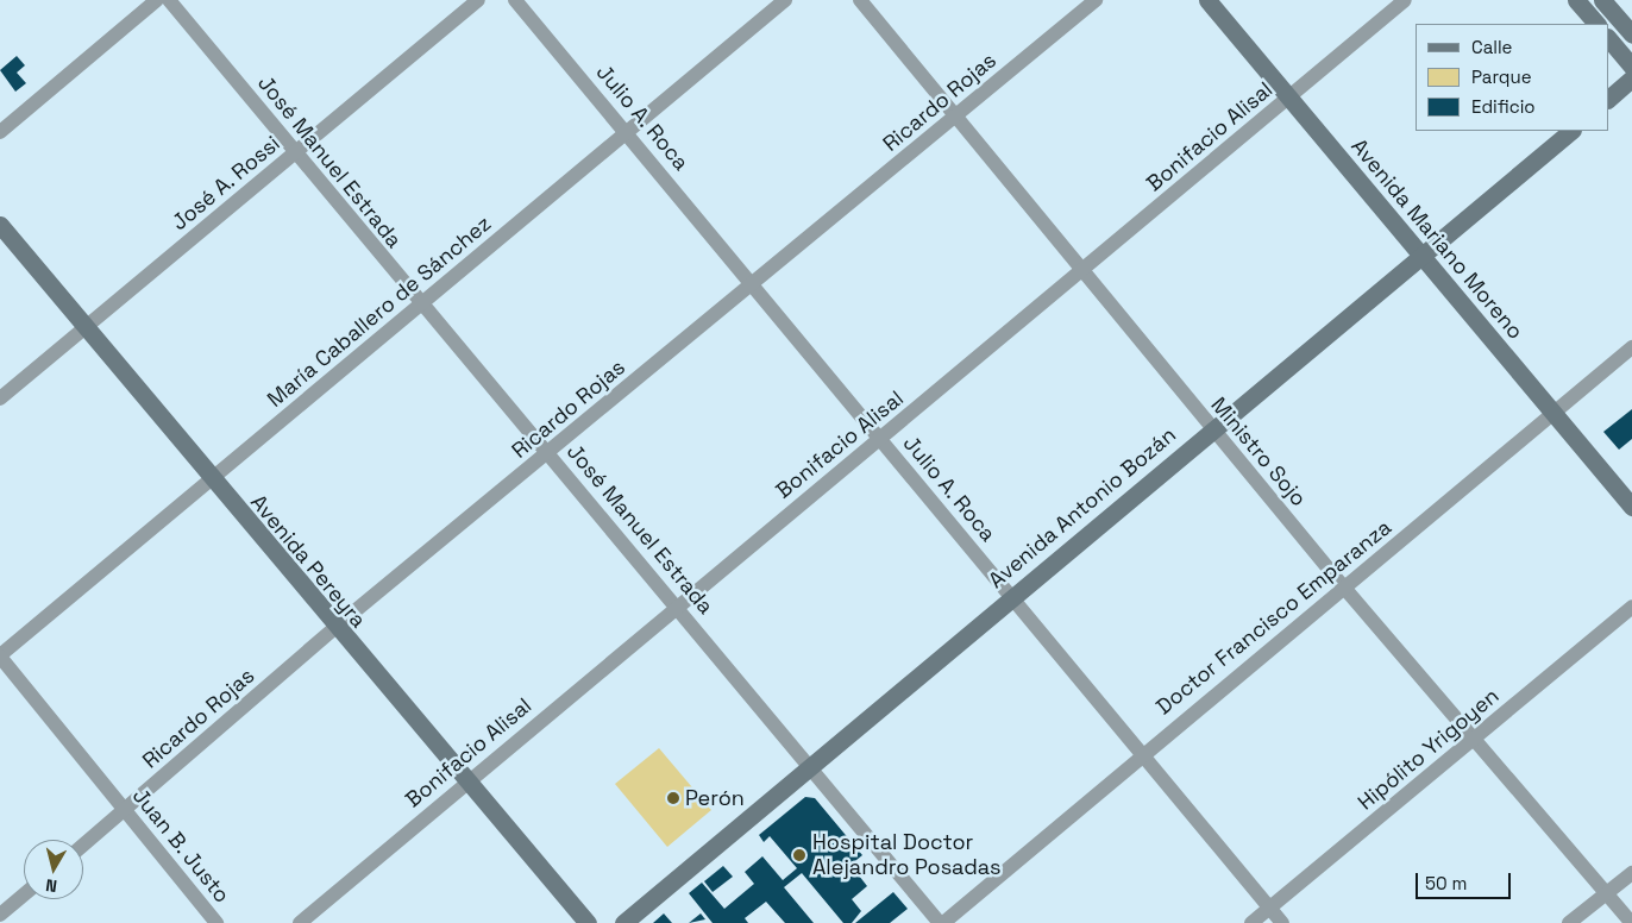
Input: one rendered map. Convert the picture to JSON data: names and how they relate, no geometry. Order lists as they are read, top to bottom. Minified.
{"streets":{"main road":["Avenida Mariano Moreno","Avenida Antonio Bozán","Avenida Pereyra"],"street":["Ricardo Rojas","Julio A. Roca","Bonifacio Alisal","José Manuel Estrada","José A. Rossi","María Caballero de Sánchez","Ministro Sojo","Doctor Francisco Emparanza","Hipólito Yrigoyen","Juan B. Justo"]},"crossings":[["Ricardo Rojas","Julio A. Roca"],["Ricardo Rojas","José Manuel Estrada"],["Ricardo Rojas","Ministro Sojo"],["Ricardo Rojas","Avenida Pereyra"],["Ricardo Rojas","Juan B. Justo"],["Julio A. Roca","Bonifacio Alisal"],["Julio A. Roca","María Caballero de Sánchez"],["Julio A. Roca","Avenida Antonio Bozán"],["Julio A. Roca","Doctor Francisco Emparanza"],["Julio A. Roca","Hipólito Yrigoyen"],["Bonifacio Alisal","José Manuel Estrada"],["Bonifacio Alisal","Avenida Mariano Moreno"],["Bonifacio Alisal","Ministro Sojo"],["Bonifacio Alisal","Avenida Pereyra"],["José Manuel Estrada","José A. Rossi"],["José Manuel Estrada","María Caballero de Sánchez"],["José Manuel Estrada","Avenida Antonio Bozán"],["José Manuel Estrada","Doctor Francisco Emparanza"],["José A. Rossi","Avenida Pereyra"],["Avenida Mariano Moreno","Avenida Antonio Bozán"],["Avenida Mariano Moreno","Doctor Francisco Emparanza"],["María Caballero de Sánchez","Avenida Pereyra"],["María Caballero de Sánchez","Juan B. Justo"],["Ministro Sojo","Avenida Antonio Bozán"],["Ministro Sojo","Doctor Francisco Emparanza"],["Ministro Sojo","Hipólito Yrigoyen"]],"places":["Perón","Hospital Doctor Alejandro Posadas"],"legend":["Calle","Parque","Edificio"],"scale_bar":"50 m","north":"bottom"}
